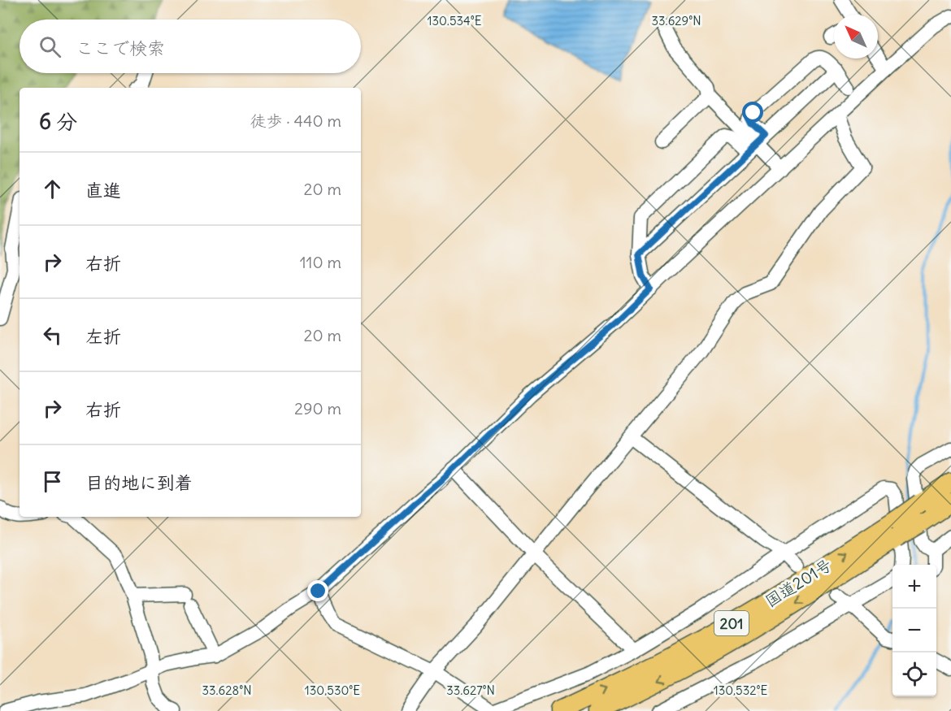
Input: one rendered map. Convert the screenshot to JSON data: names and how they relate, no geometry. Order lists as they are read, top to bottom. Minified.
{"streets":{"highway":["国道201号","201"]},"north":"top left","page":{"search":"ここで検索","heading":["6 分","徒歩 · 440 m"],"list":[["直進","20 m"],["右折","110 m"],["左折","20 m"],["右折","290 m"],"目的地に到着"],"map_buttons":["+","−"]},"coordinates":["130.534°E","33.629°N","33.628°N","33.627°N","130.530°E","130.532°E"]}
